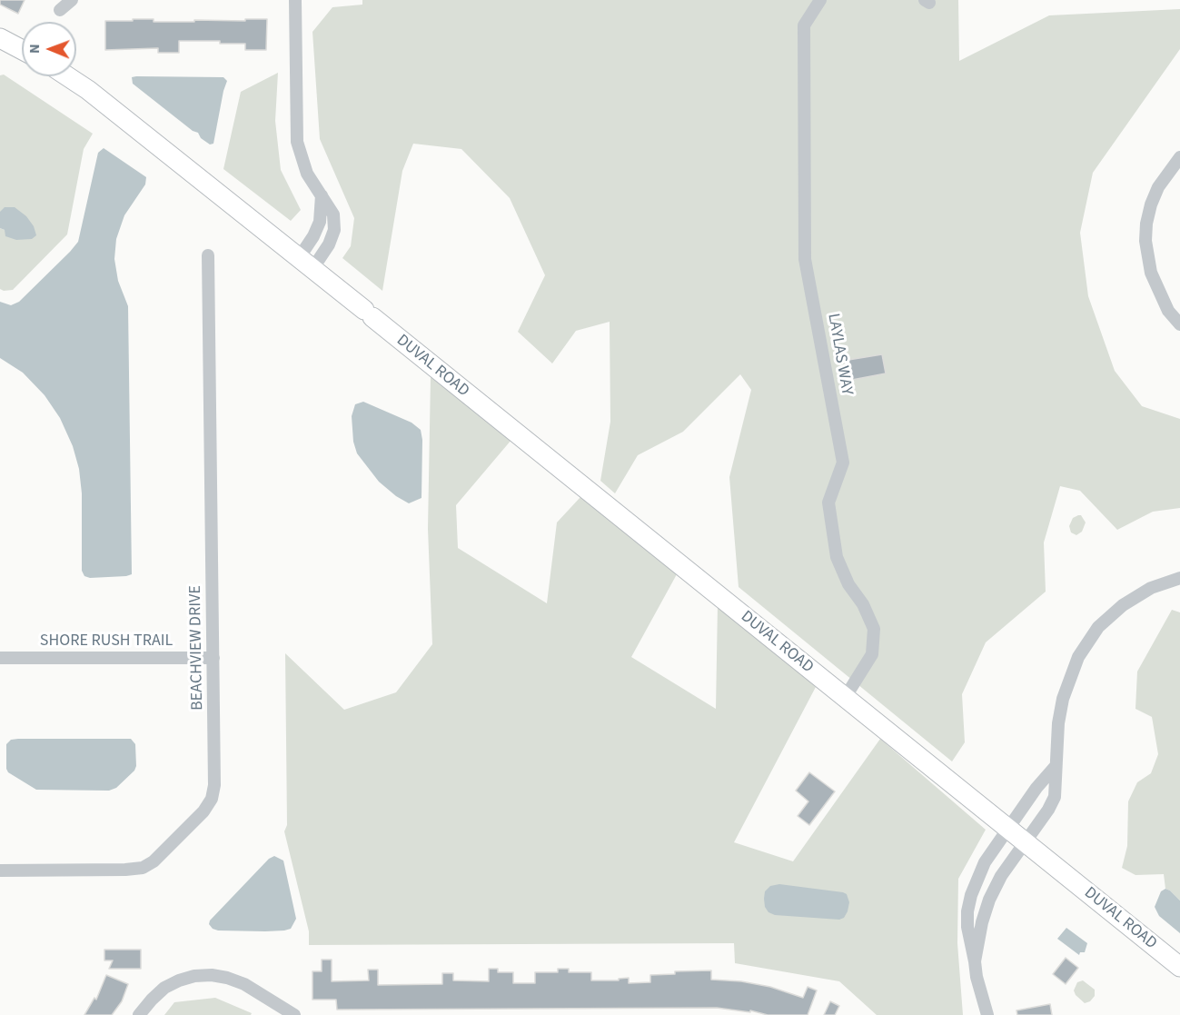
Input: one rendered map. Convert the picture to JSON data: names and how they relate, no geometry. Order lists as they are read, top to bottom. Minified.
{"streets":{"main road":["DUVAL ROAD"],"street":["LAYLAS WAY","SHORE RUSH TRAIL","BEACHVIEW DRIVE"]},"crossings":[["LAYLAS WAY","DUVAL ROAD"],["SHORE RUSH TRAIL","BEACHVIEW DRIVE"]],"north":"left"}
